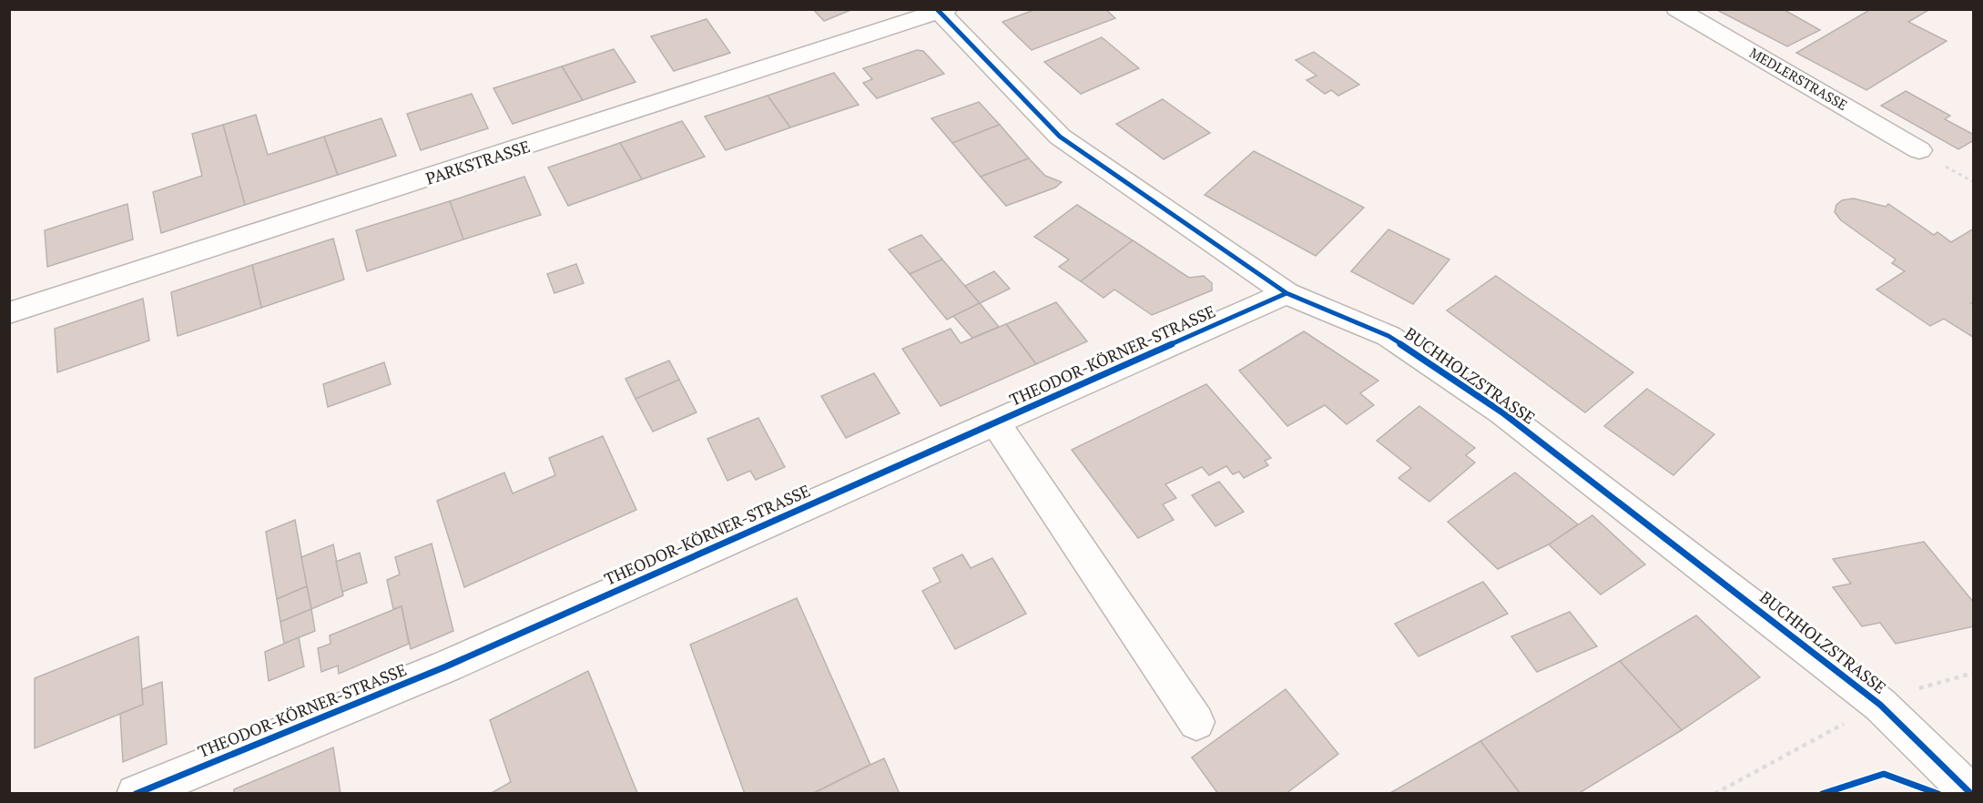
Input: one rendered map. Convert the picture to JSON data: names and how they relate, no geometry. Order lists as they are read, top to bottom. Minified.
{"streets":{"street":["MEDLERSTRASSE","PARKSTRASSE","THEODOR-KÖRNER-STRASSE","BUCHHOLZSTRASSE"]},"crossings":[["PARKSTRASSE","BUCHHOLZSTRASSE"],["THEODOR-KÖRNER-STRASSE","BUCHHOLZSTRASSE"]]}
